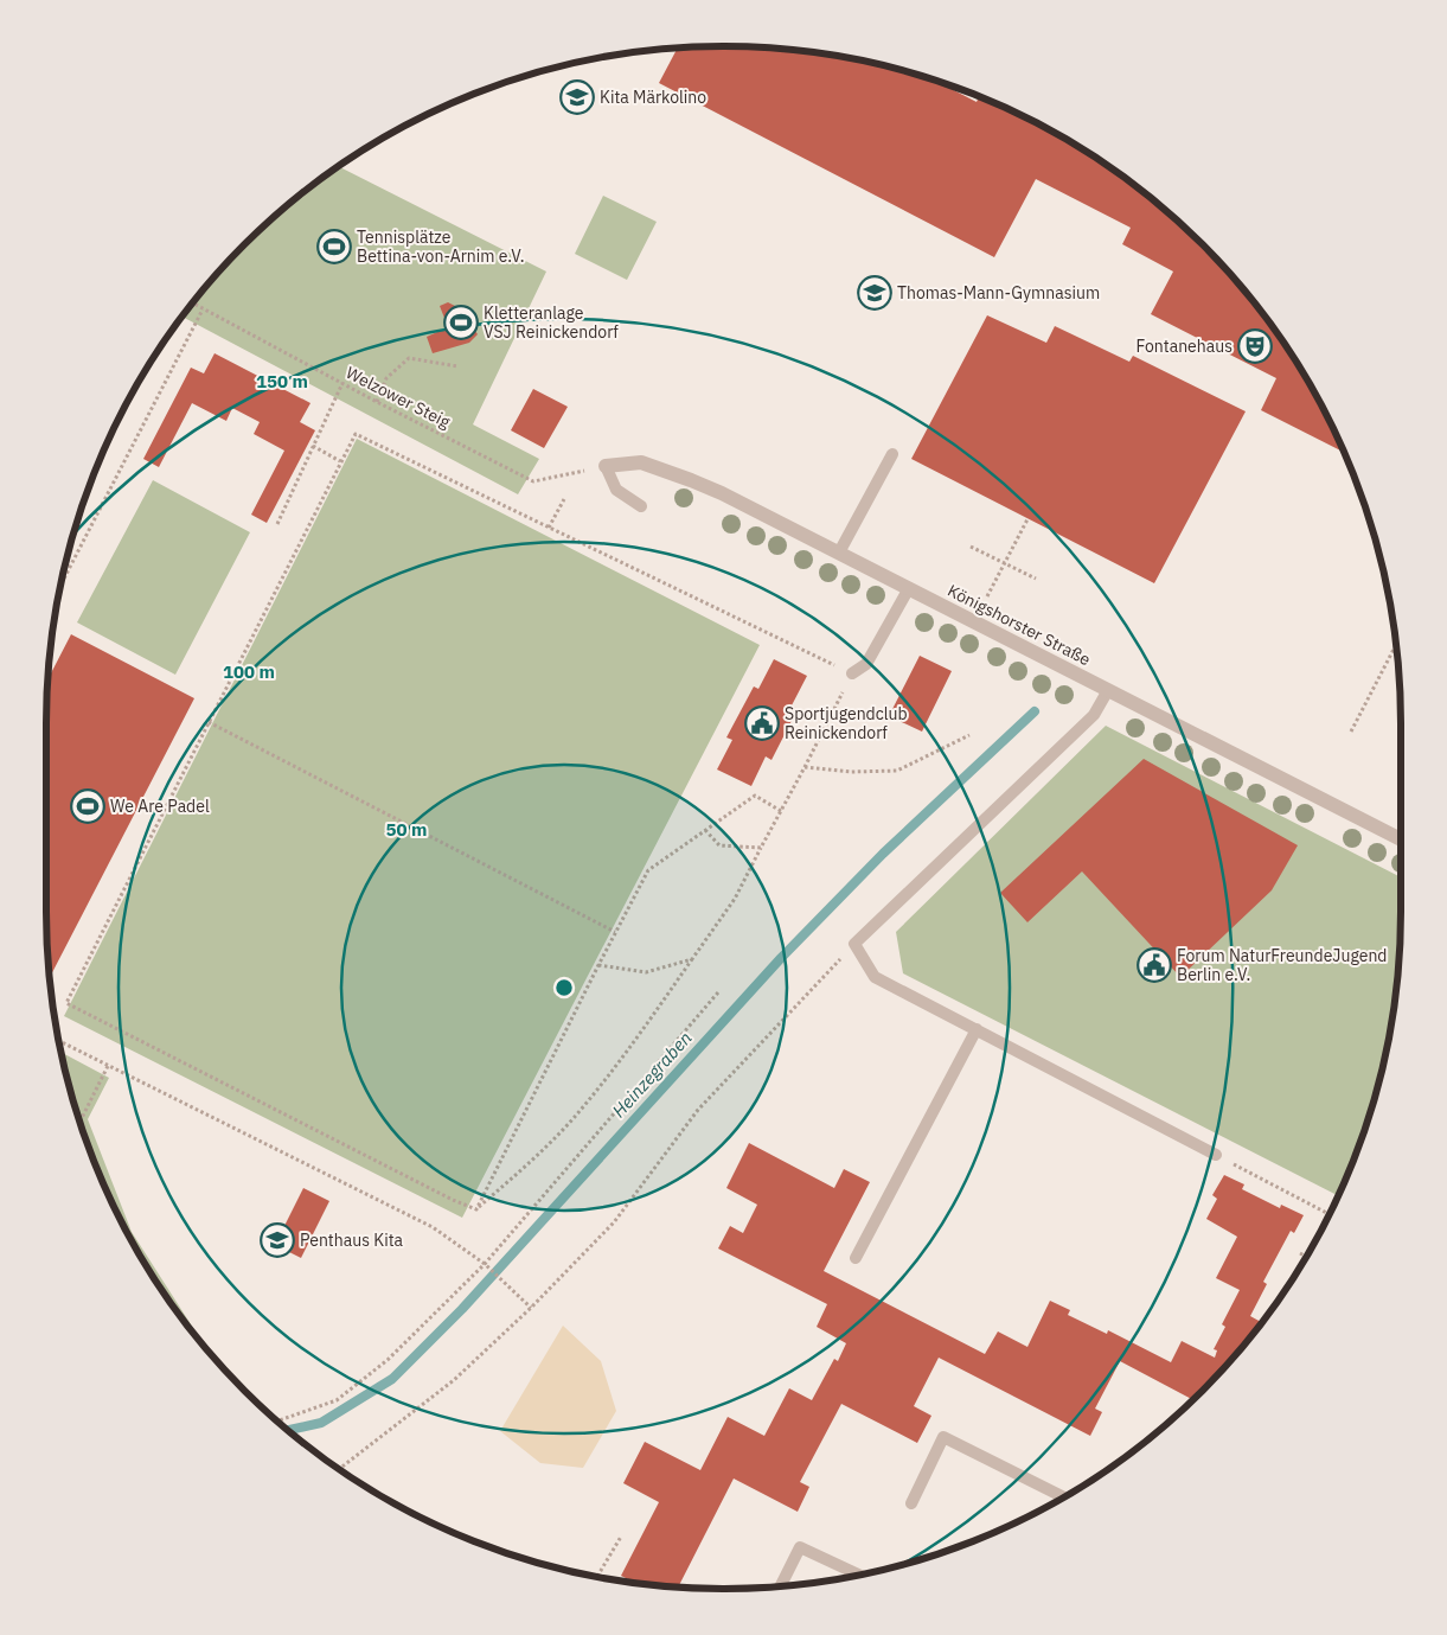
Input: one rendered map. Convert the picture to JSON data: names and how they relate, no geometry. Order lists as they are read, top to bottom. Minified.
{"streets":{"street":["Königshorster Straße"],"path":["Welzower Steig"]},"crossings":[["Welzower Steig","Königshorster Straße"]],"water":["Heinzegraben"],"places":{"school or university":["Kita Märkolino","Thomas-Mann-Gymnasium","Penthaus Kita"],"sports":["Tennisplätze Bettina-von-Arnim e.V.","Kletteranlage VSJ Reinickendorf","We Are Padel"],"theatre":["Fontanehaus"],"public building":["Sportjugendclub Reinickendorf","Forum NaturFreundeJugend Berlin e.V."]},"rings":["150 m","100 m","50 m"]}
